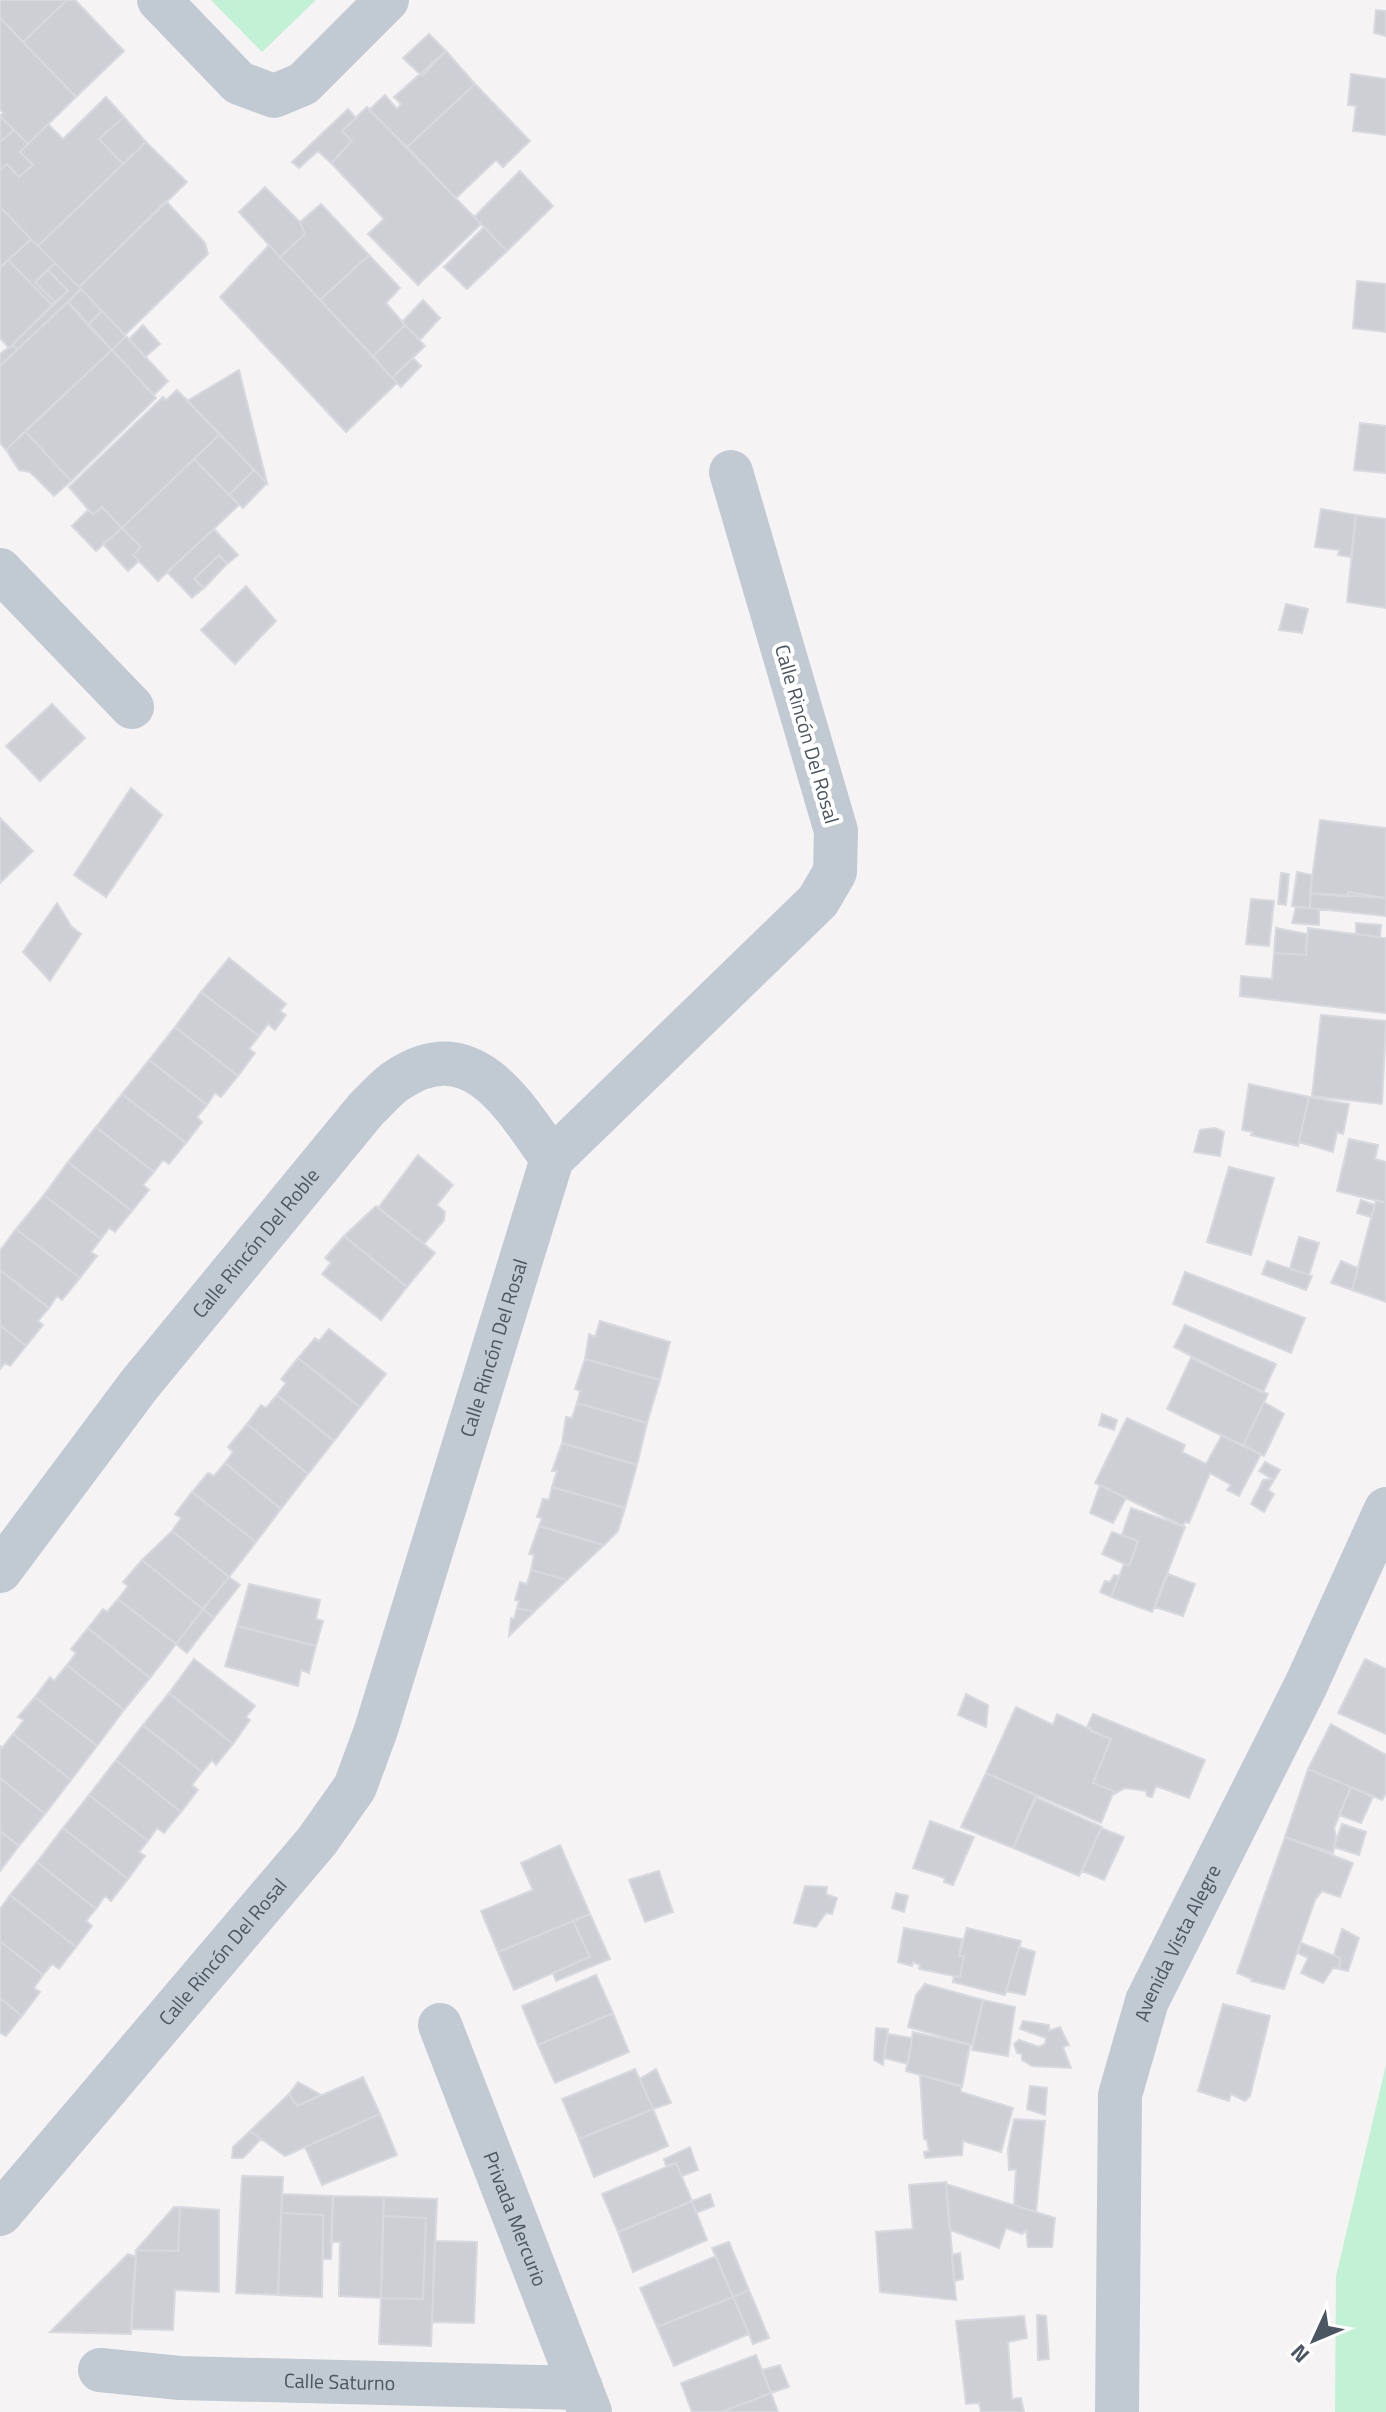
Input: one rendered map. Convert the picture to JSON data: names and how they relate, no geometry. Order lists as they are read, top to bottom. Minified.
{"streets":{"street":["Calle Rincón Del Rosal","Calle Rincón Del Roble","Avenida Vista Alegre","Privada Mercurio","Calle Saturno"]},"crossings":[["Calle Rincón Del Rosal","Calle Rincón Del Roble"],["Privada Mercurio","Calle Saturno"]],"north":"bottom left"}
